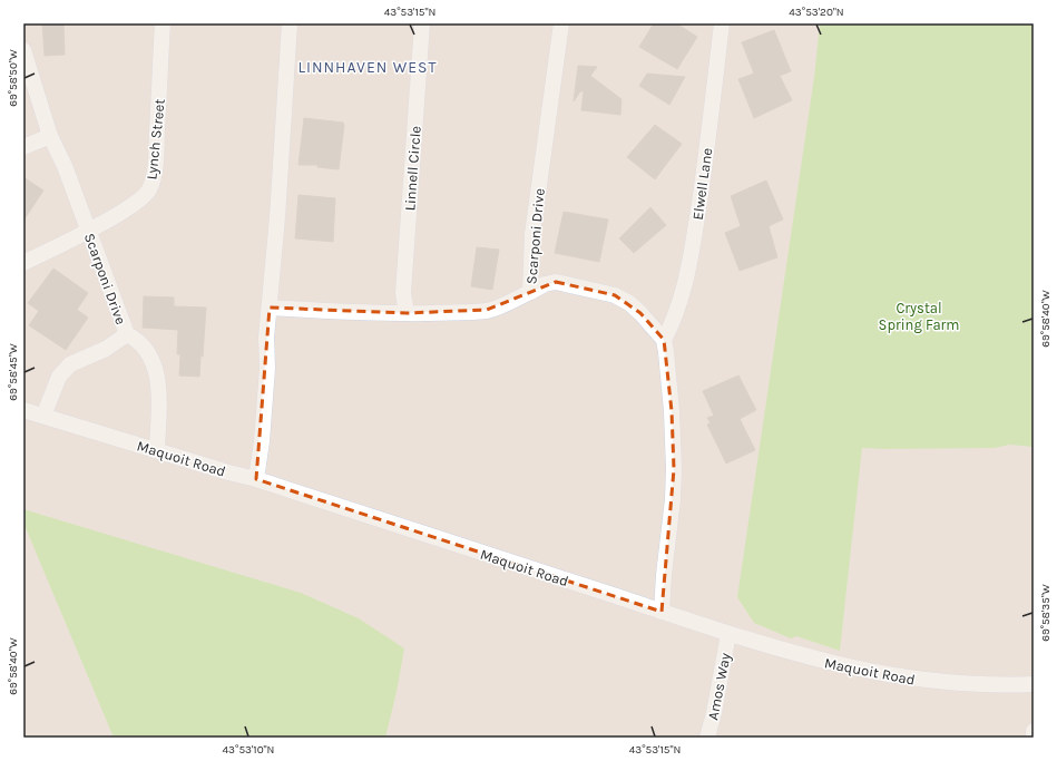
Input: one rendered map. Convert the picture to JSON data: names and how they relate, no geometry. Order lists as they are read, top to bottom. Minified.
{"streets":{"street":["Lynch Street","Linnell Circle","Elwell Lane","Scarponi Drive","Maquoit Road","Amos Way"]},"crossings":[["Lynch Street","Scarponi Drive"],["Elwell Lane","Scarponi Drive"],["Scarponi Drive","Maquoit Road"],["Maquoit Road","Amos Way"]],"districts":["LINNHAVEN WEST"],"parks":["Crystal Spring Farm"],"coordinates":["43°53'15\"N","43°53'20\"N","69°58'50\"W","69°58'40\"W","69°58'45\"W","69°58'35\"W","43°53'10\"N"]}
